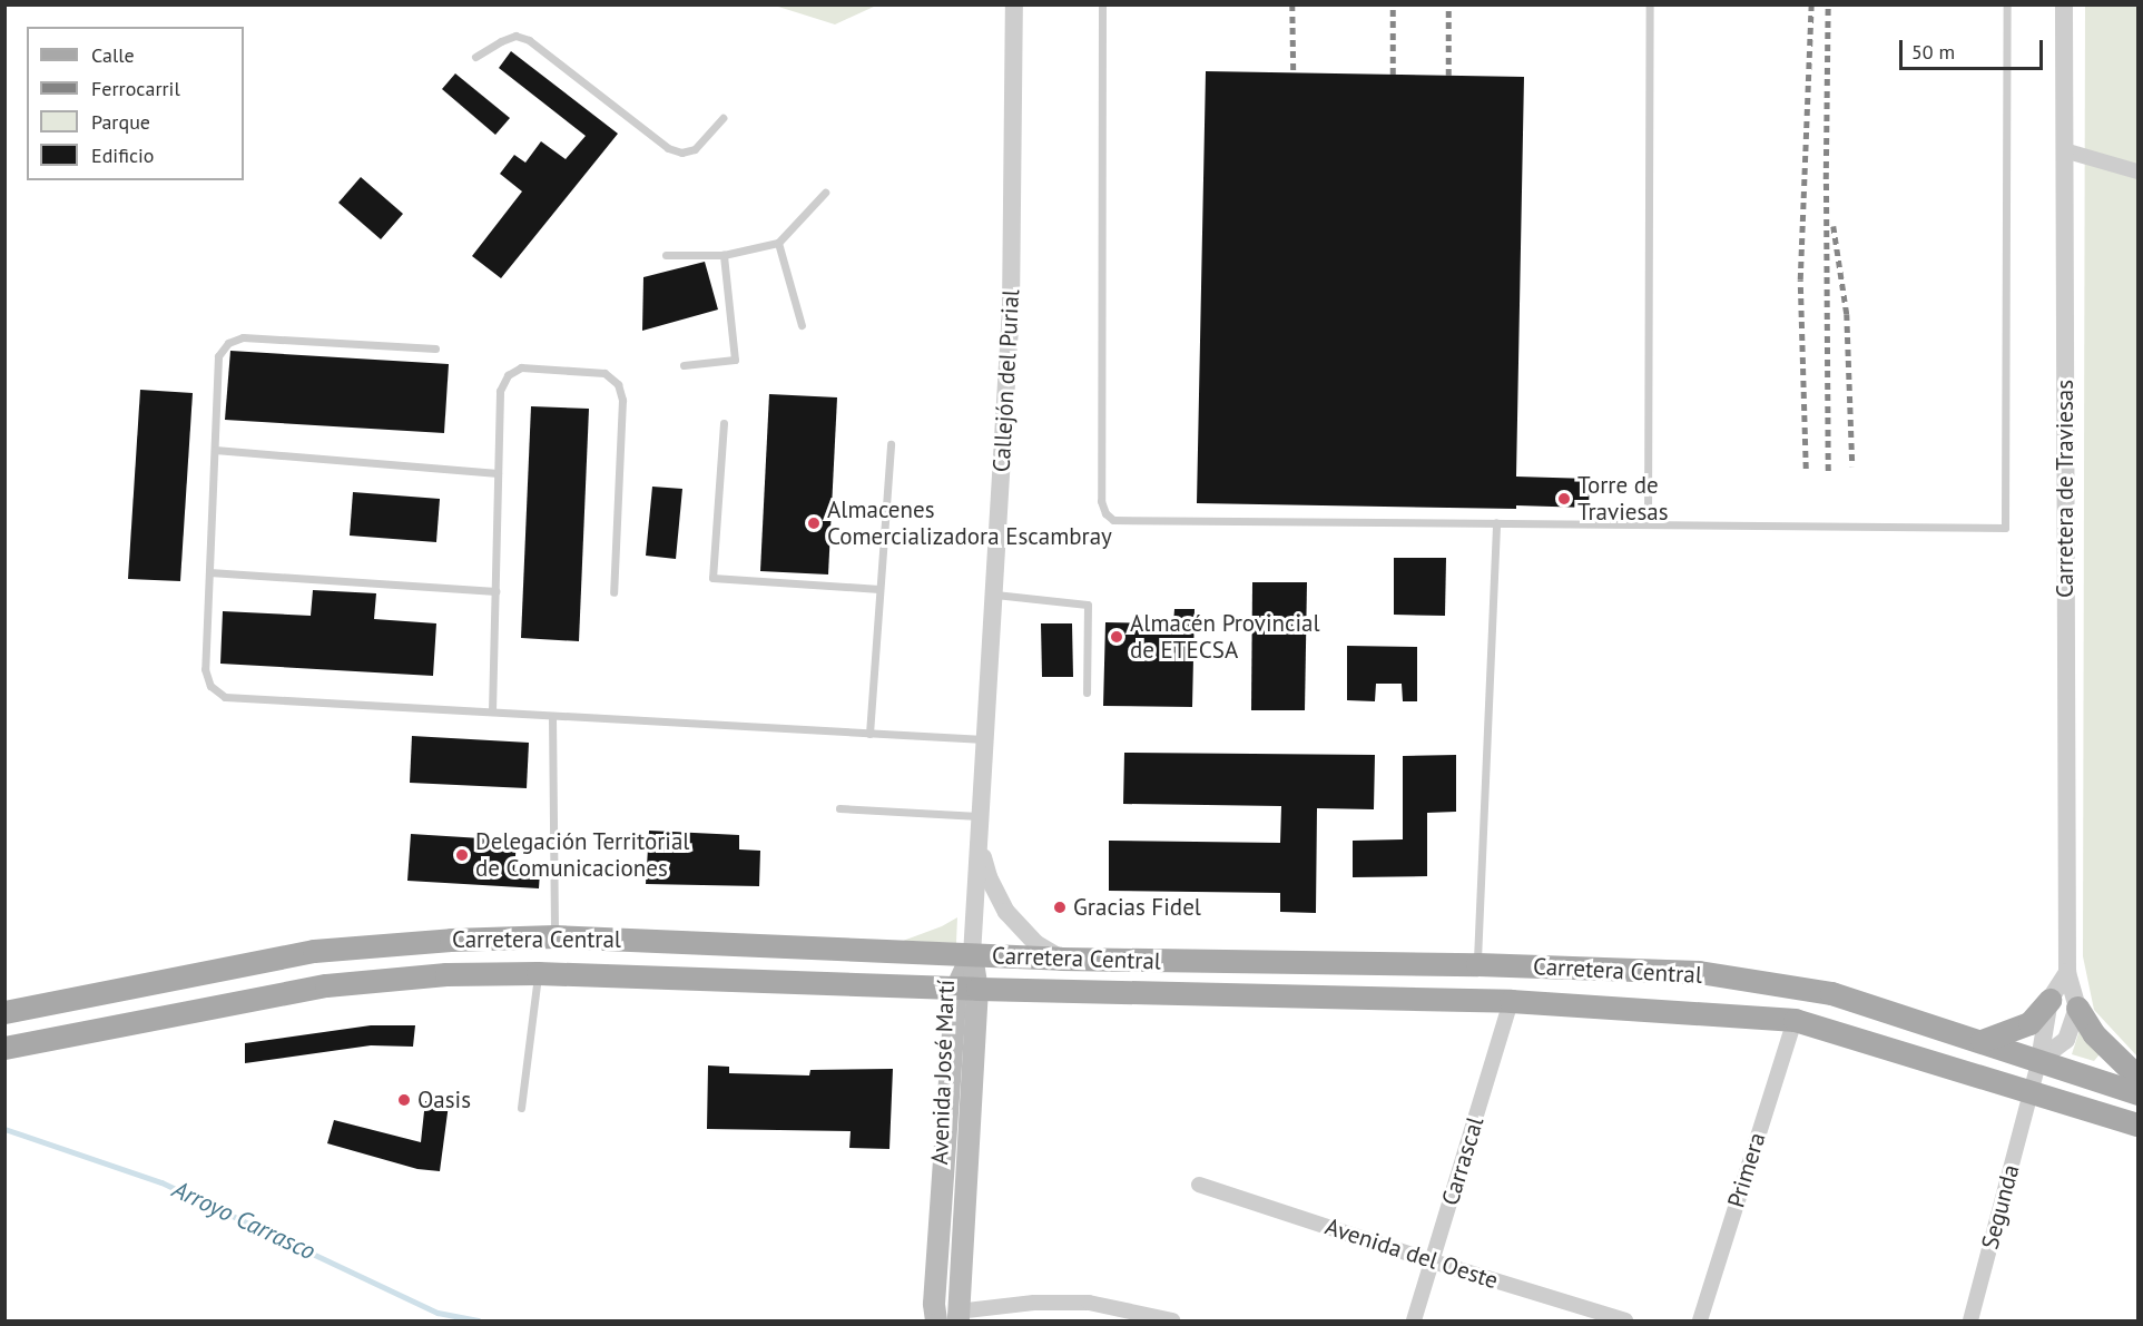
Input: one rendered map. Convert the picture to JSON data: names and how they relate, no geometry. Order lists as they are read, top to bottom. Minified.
{"streets":{"main road":["Carretera Central","Avenida José Martí"],"street":["Callejón del Purial","Carretera de Traviesas","Carrascal","Primera","Segunda","Avenida del Oeste"]},"crossings":[["Callejón del Purial","Carretera Central"],["Callejón del Purial","Avenida José Martí"],["Carretera Central","Avenida José Martí"],["Carretera Central","Carrascal"],["Carretera Central","Primera"],["Carretera Central","Segunda"],["Carrascal","Avenida del Oeste"]],"water":["Arroyo Carrasco"],"places":["Torre de Traviesas","Almacenes Comercializadora Escambray","Almacén Provincial de ETECSA","Delegación Territorial de Comunicaciones","Gracias Fidel","Oasis"],"legend":["Calle","Ferrocarril","Parque","Edificio"],"scale_bar":"50 m"}
